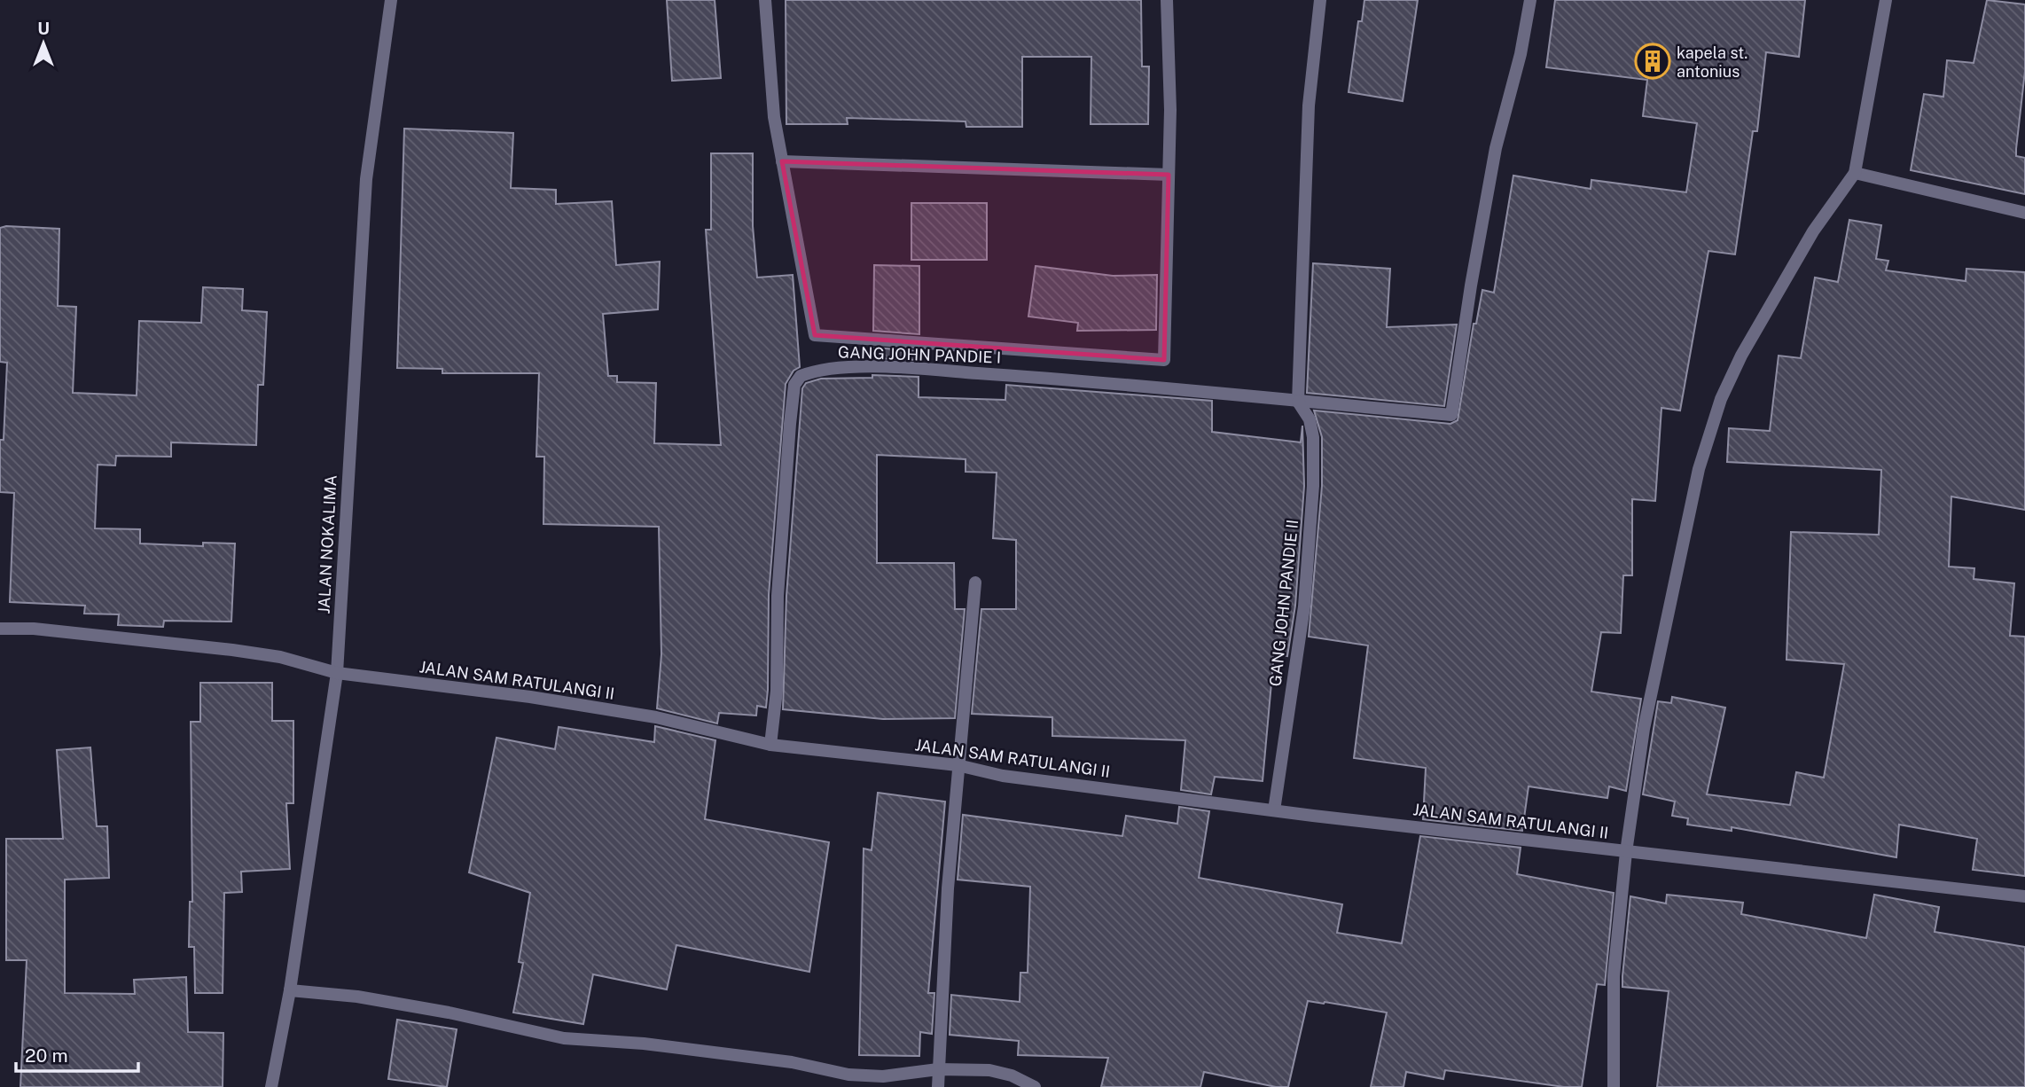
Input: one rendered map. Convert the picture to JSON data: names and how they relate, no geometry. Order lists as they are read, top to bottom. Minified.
{"streets":{"street":["GANG JOHN PANDIE I","JALAN NOKALIMA","GANG JOHN PANDIE II","JALAN SAM RATULANGI II"]},"crossings":[["GANG JOHN PANDIE I","GANG JOHN PANDIE II"],["GANG JOHN PANDIE I","JALAN SAM RATULANGI II"],["JALAN NOKALIMA","JALAN SAM RATULANGI II"],["GANG JOHN PANDIE II","JALAN SAM RATULANGI II"]],"places":{"building":["kapela st. antonius"]},"scale_bar":"20 m","north":"top"}
